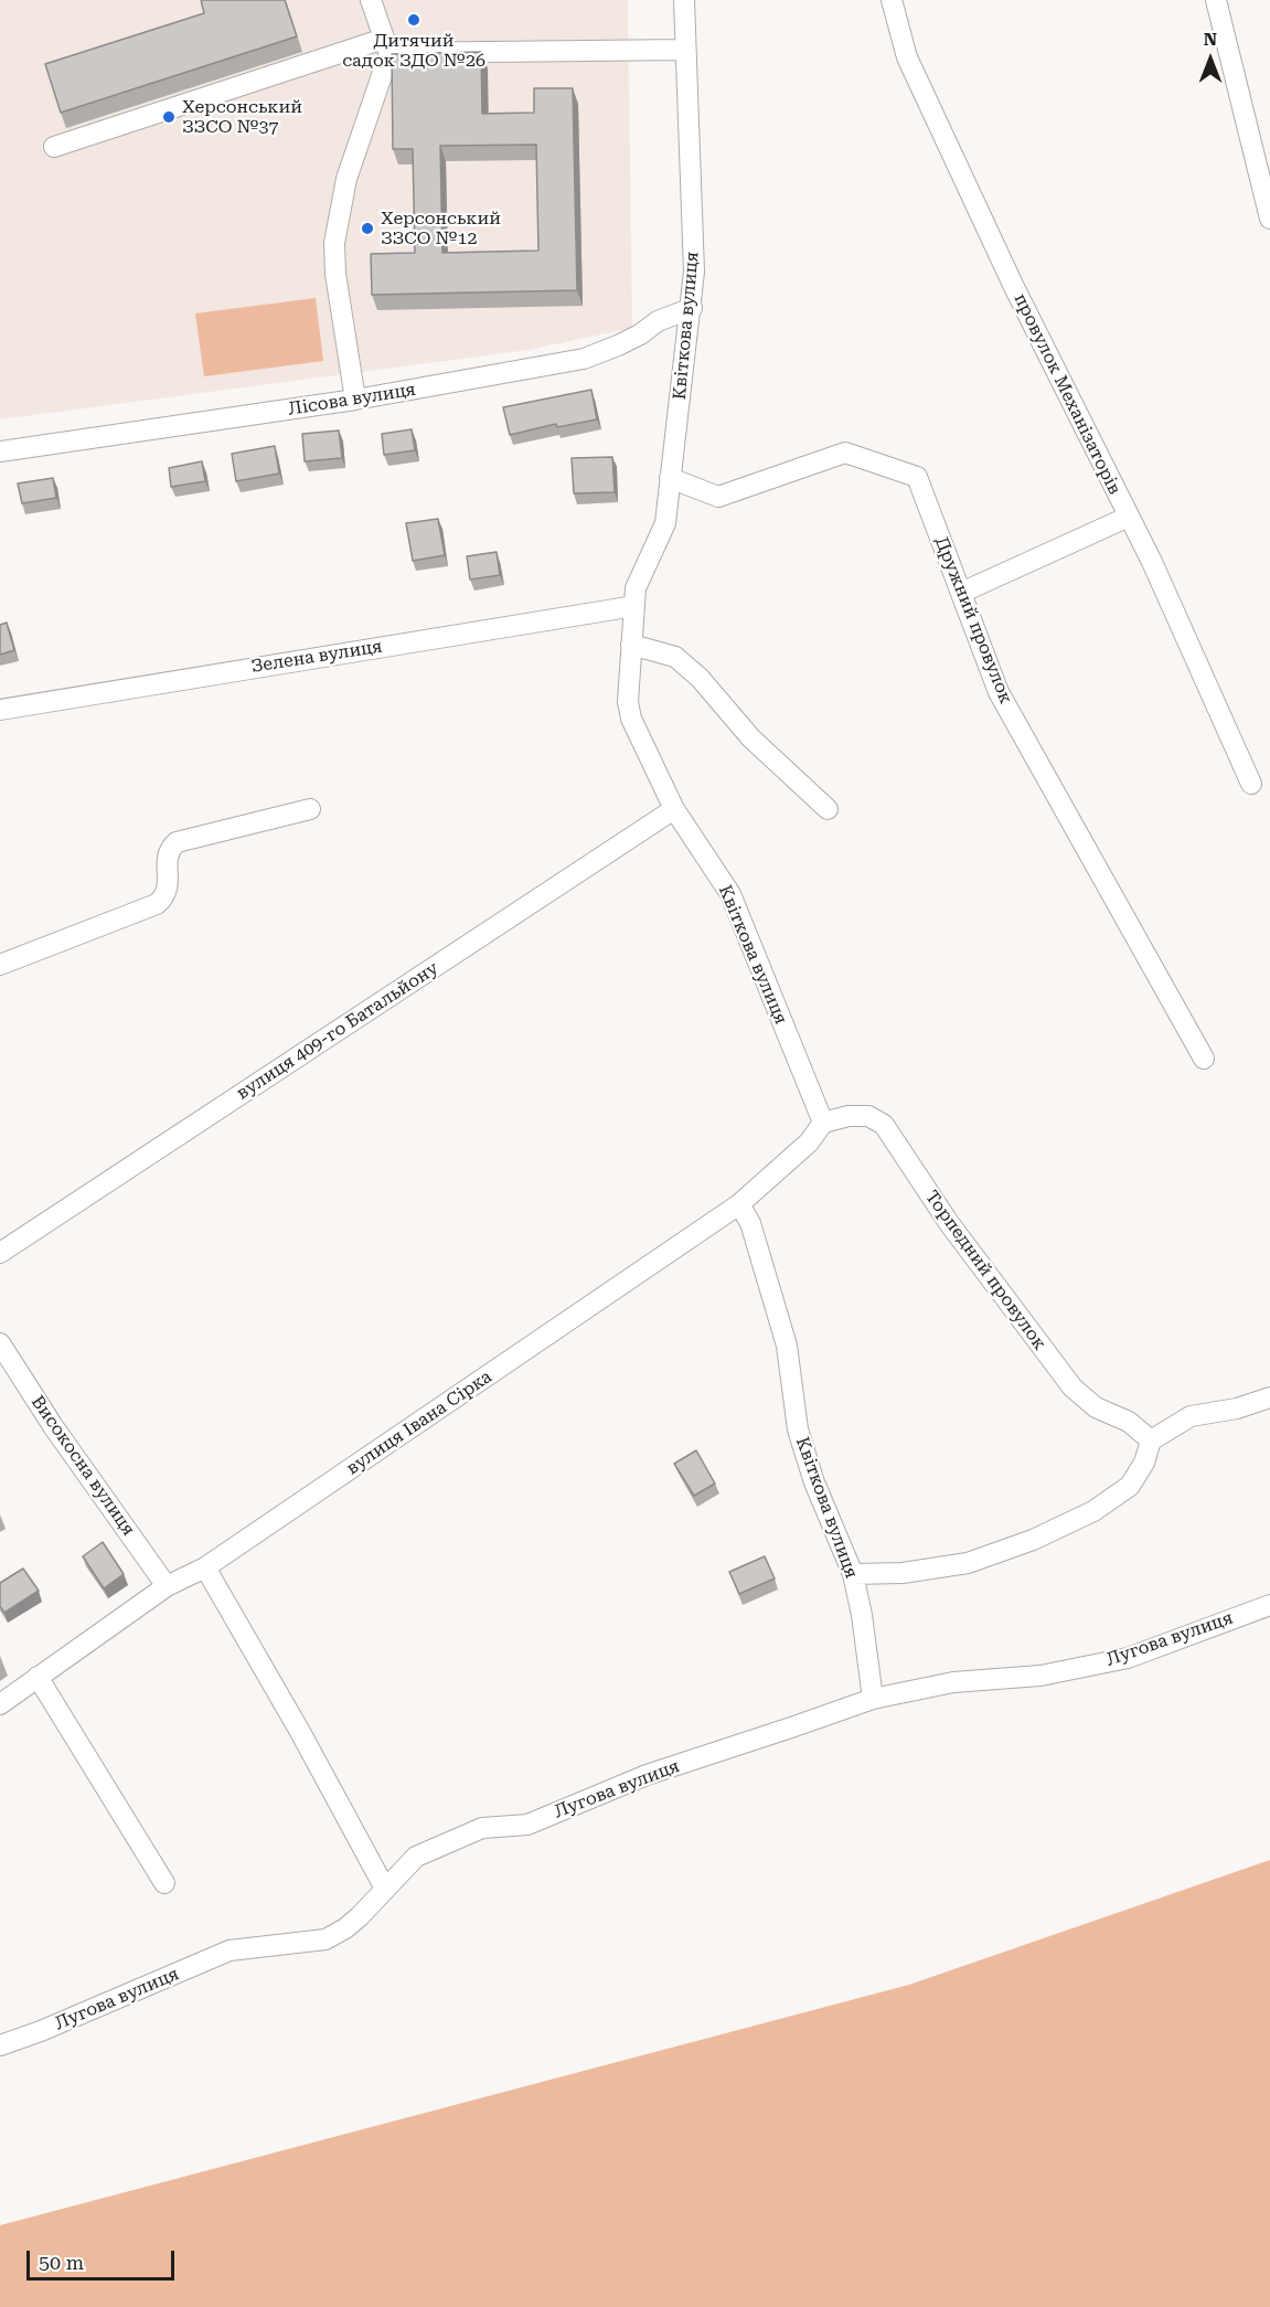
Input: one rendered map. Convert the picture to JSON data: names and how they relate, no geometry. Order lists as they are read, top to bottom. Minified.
{"streets":{"street":["Квіткова вулиця","провулок Механізаторів","Лісова вулиця","Дружний провулок","Зелена вулиця","вулиця 409-го Батальйону","Торпедний провулок","вулиця Івана Сірка","Високосна вулиця","Лугова вулиця"]},"crossings":[["Квіткова вулиця","Лісова вулиця"],["Квіткова вулиця","Дружний провулок"],["Квіткова вулиця","Зелена вулиця"],["Квіткова вулиця","вулиця 409-го Батальйону"],["Квіткова вулиця","Торпедний провулок"],["Квіткова вулиця","вулиця Івана Сірка"],["Квіткова вулиця","Лугова вулиця"],["Торпедний провулок","вулиця Івана Сірка"],["вулиця Івана Сірка","Високосна вулиця"]],"places":["Дитячий садок ЗДО №26","Херсонський ЗЗСО №37","Херсонський ЗЗСО №12"],"scale_bar":"50 m","north":"top"}
